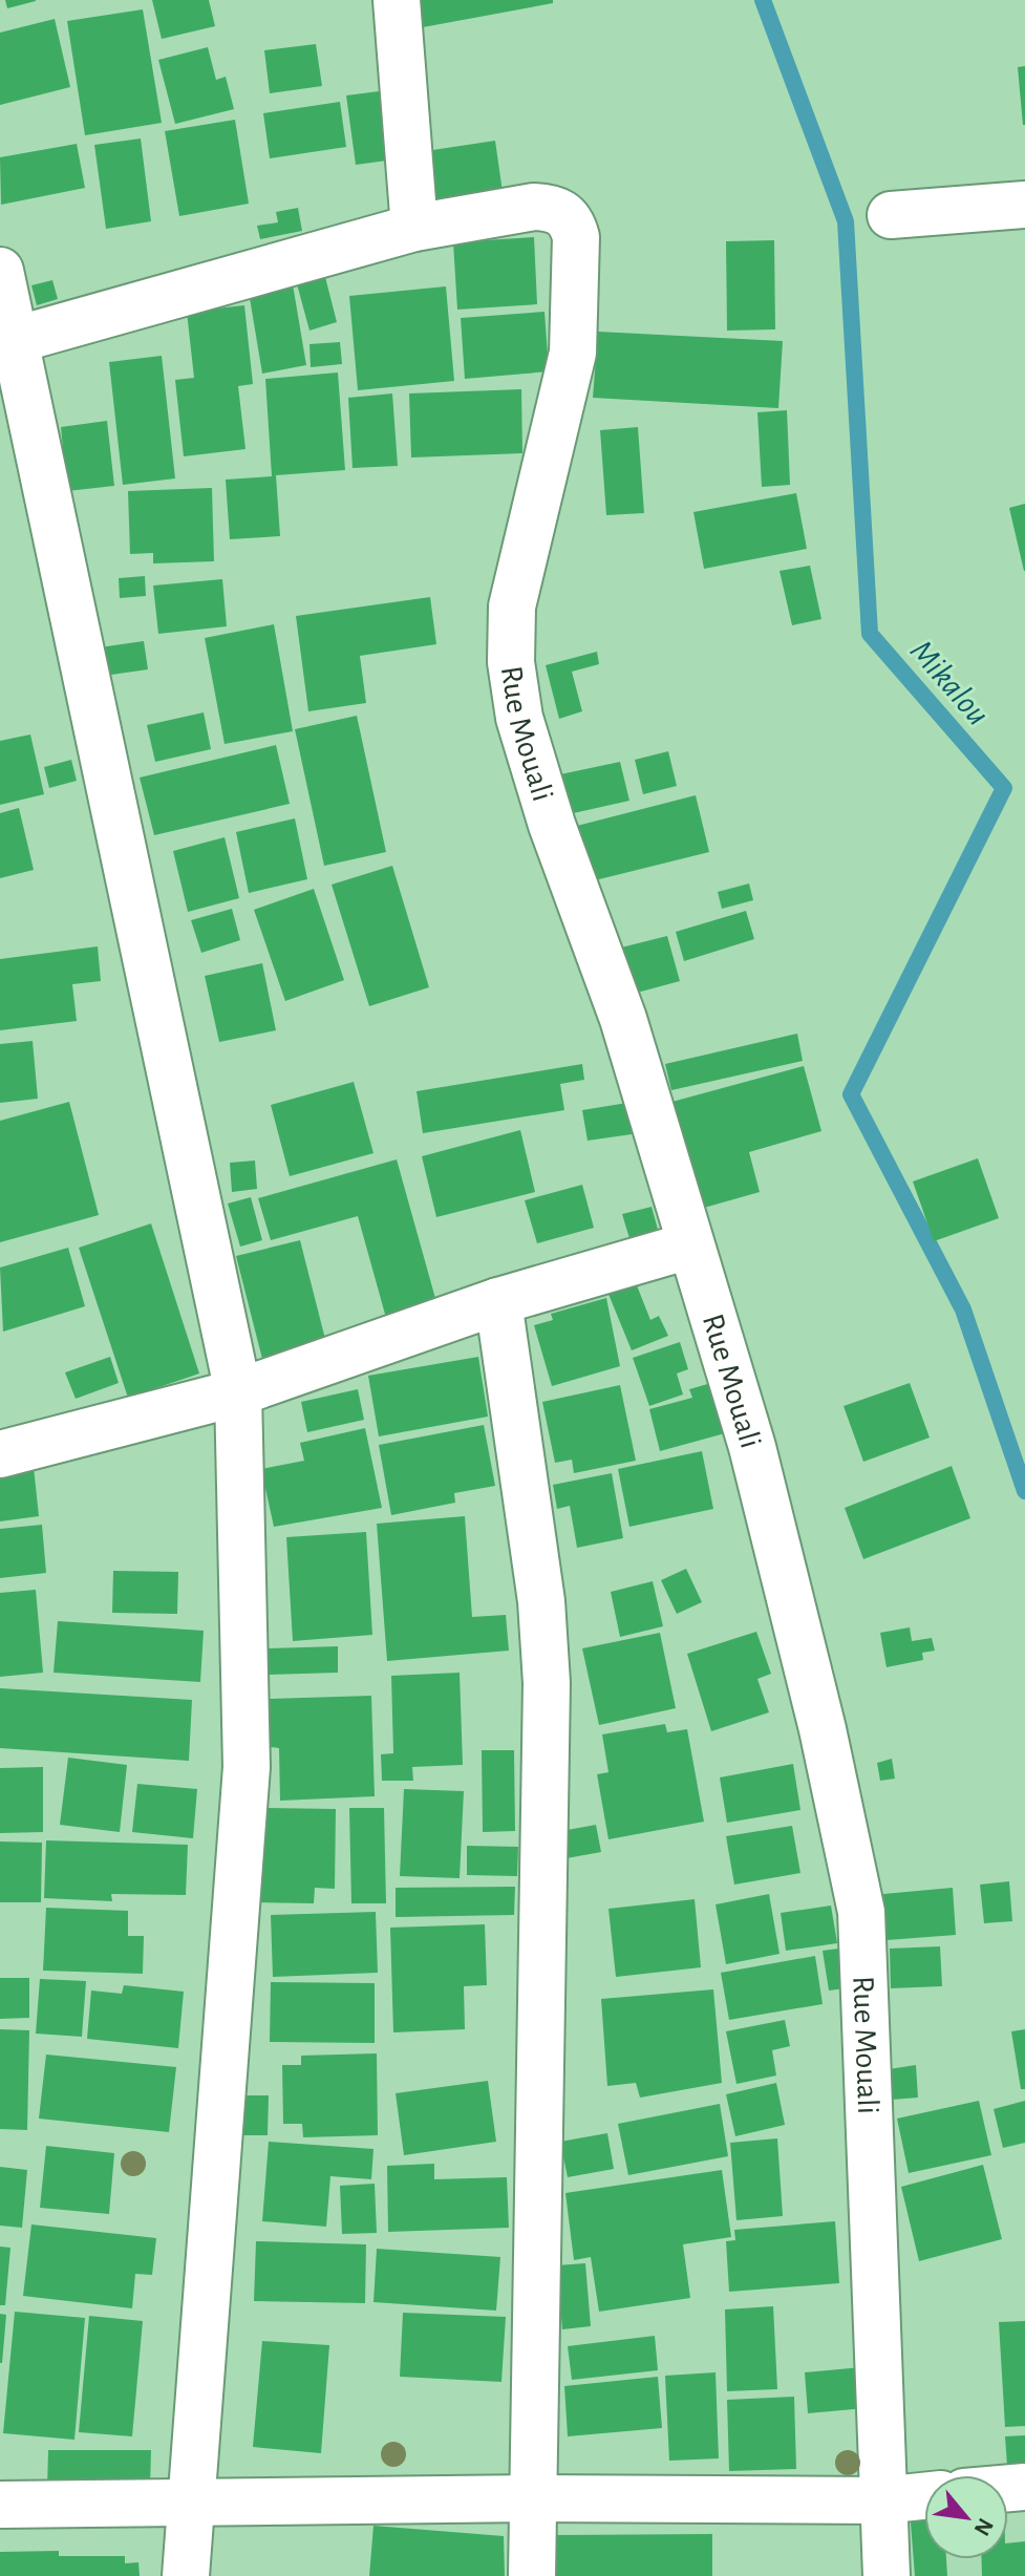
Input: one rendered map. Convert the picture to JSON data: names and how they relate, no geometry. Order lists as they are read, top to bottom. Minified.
{"streets":{"street":["Rue Mouali"]},"water":["Mikalou"],"north":"bottom right"}
